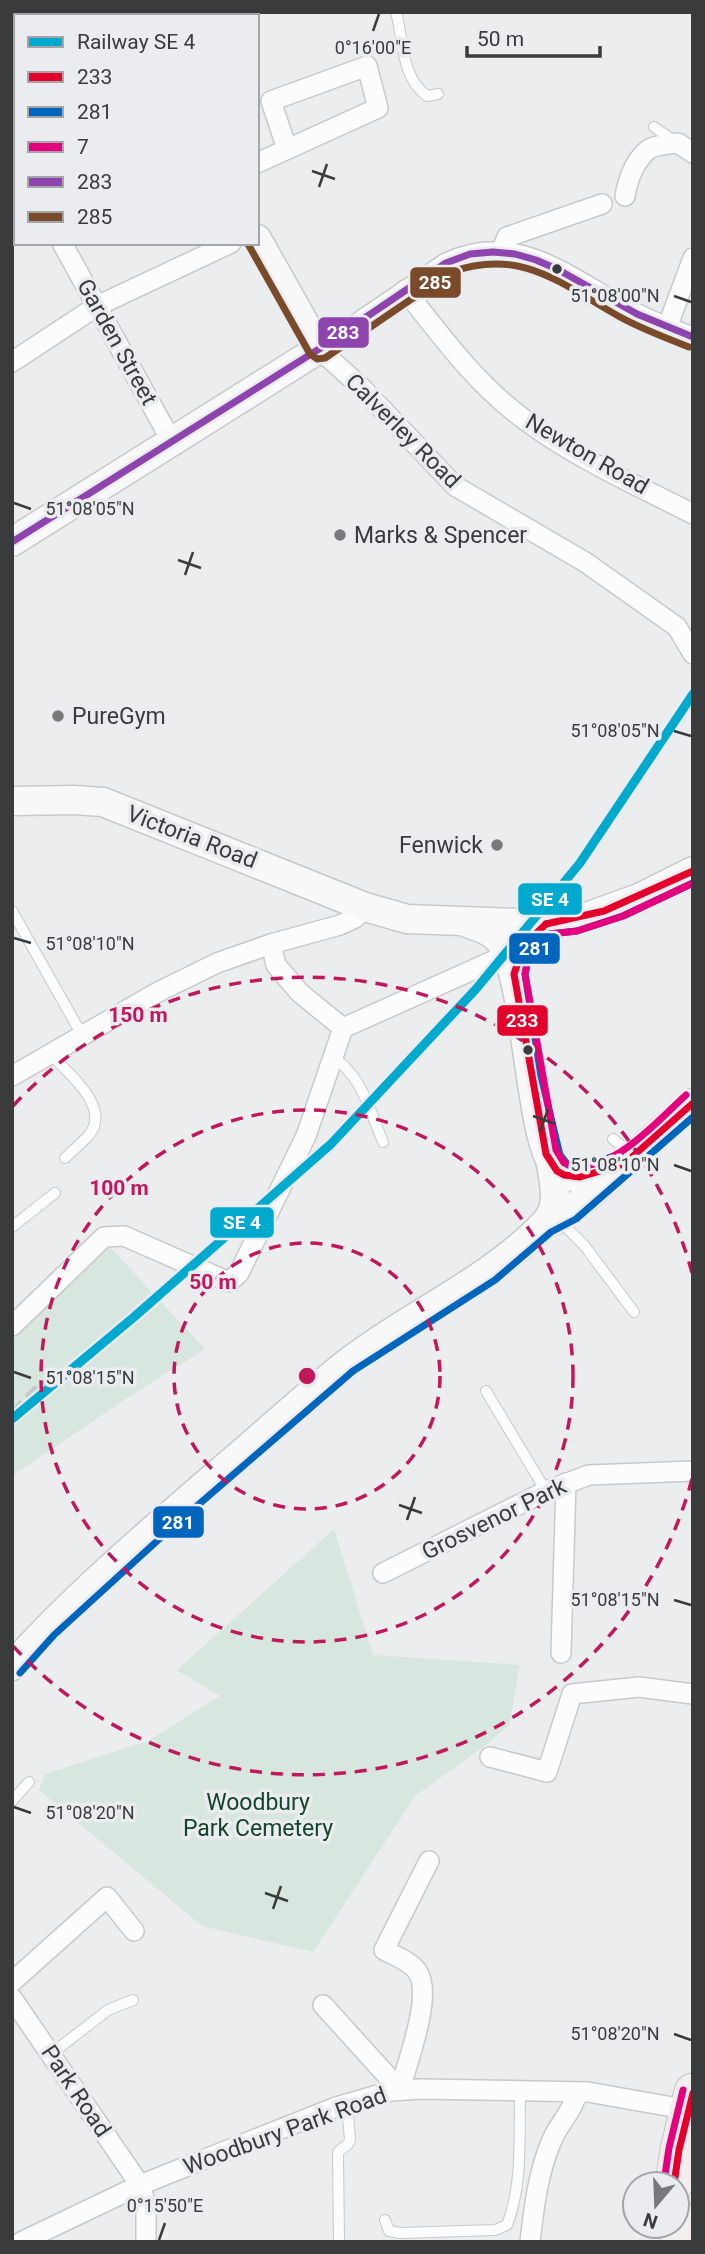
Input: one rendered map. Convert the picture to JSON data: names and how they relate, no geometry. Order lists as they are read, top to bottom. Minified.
{"streets":{"street":["Garden Street","Calverley Road","Newton Road","Victoria Road","Grosvenor Park","Park Road","Woodbury Park Road"]},"crossings":[["Park Road","Woodbury Park Road"]],"parks":["Woodbury Park Cemetery"],"places":["Marks & Spencer","PureGym","Fenwick"],"lines":["transit line 285","transit line 283","transit line 233","transit line 281","transit line 7"],"legend":["Railway SE 4","233","281","7","283","285"],"scale_bar":"50 m","north":"bottom","coordinates":["0°16'00\"E","51°08'00\"N","51°08'05\"N","51°08'10\"N","51°08'15\"N","51°08'20\"N","0°15'50\"E"],"rings":["150 m","100 m","50 m"]}
